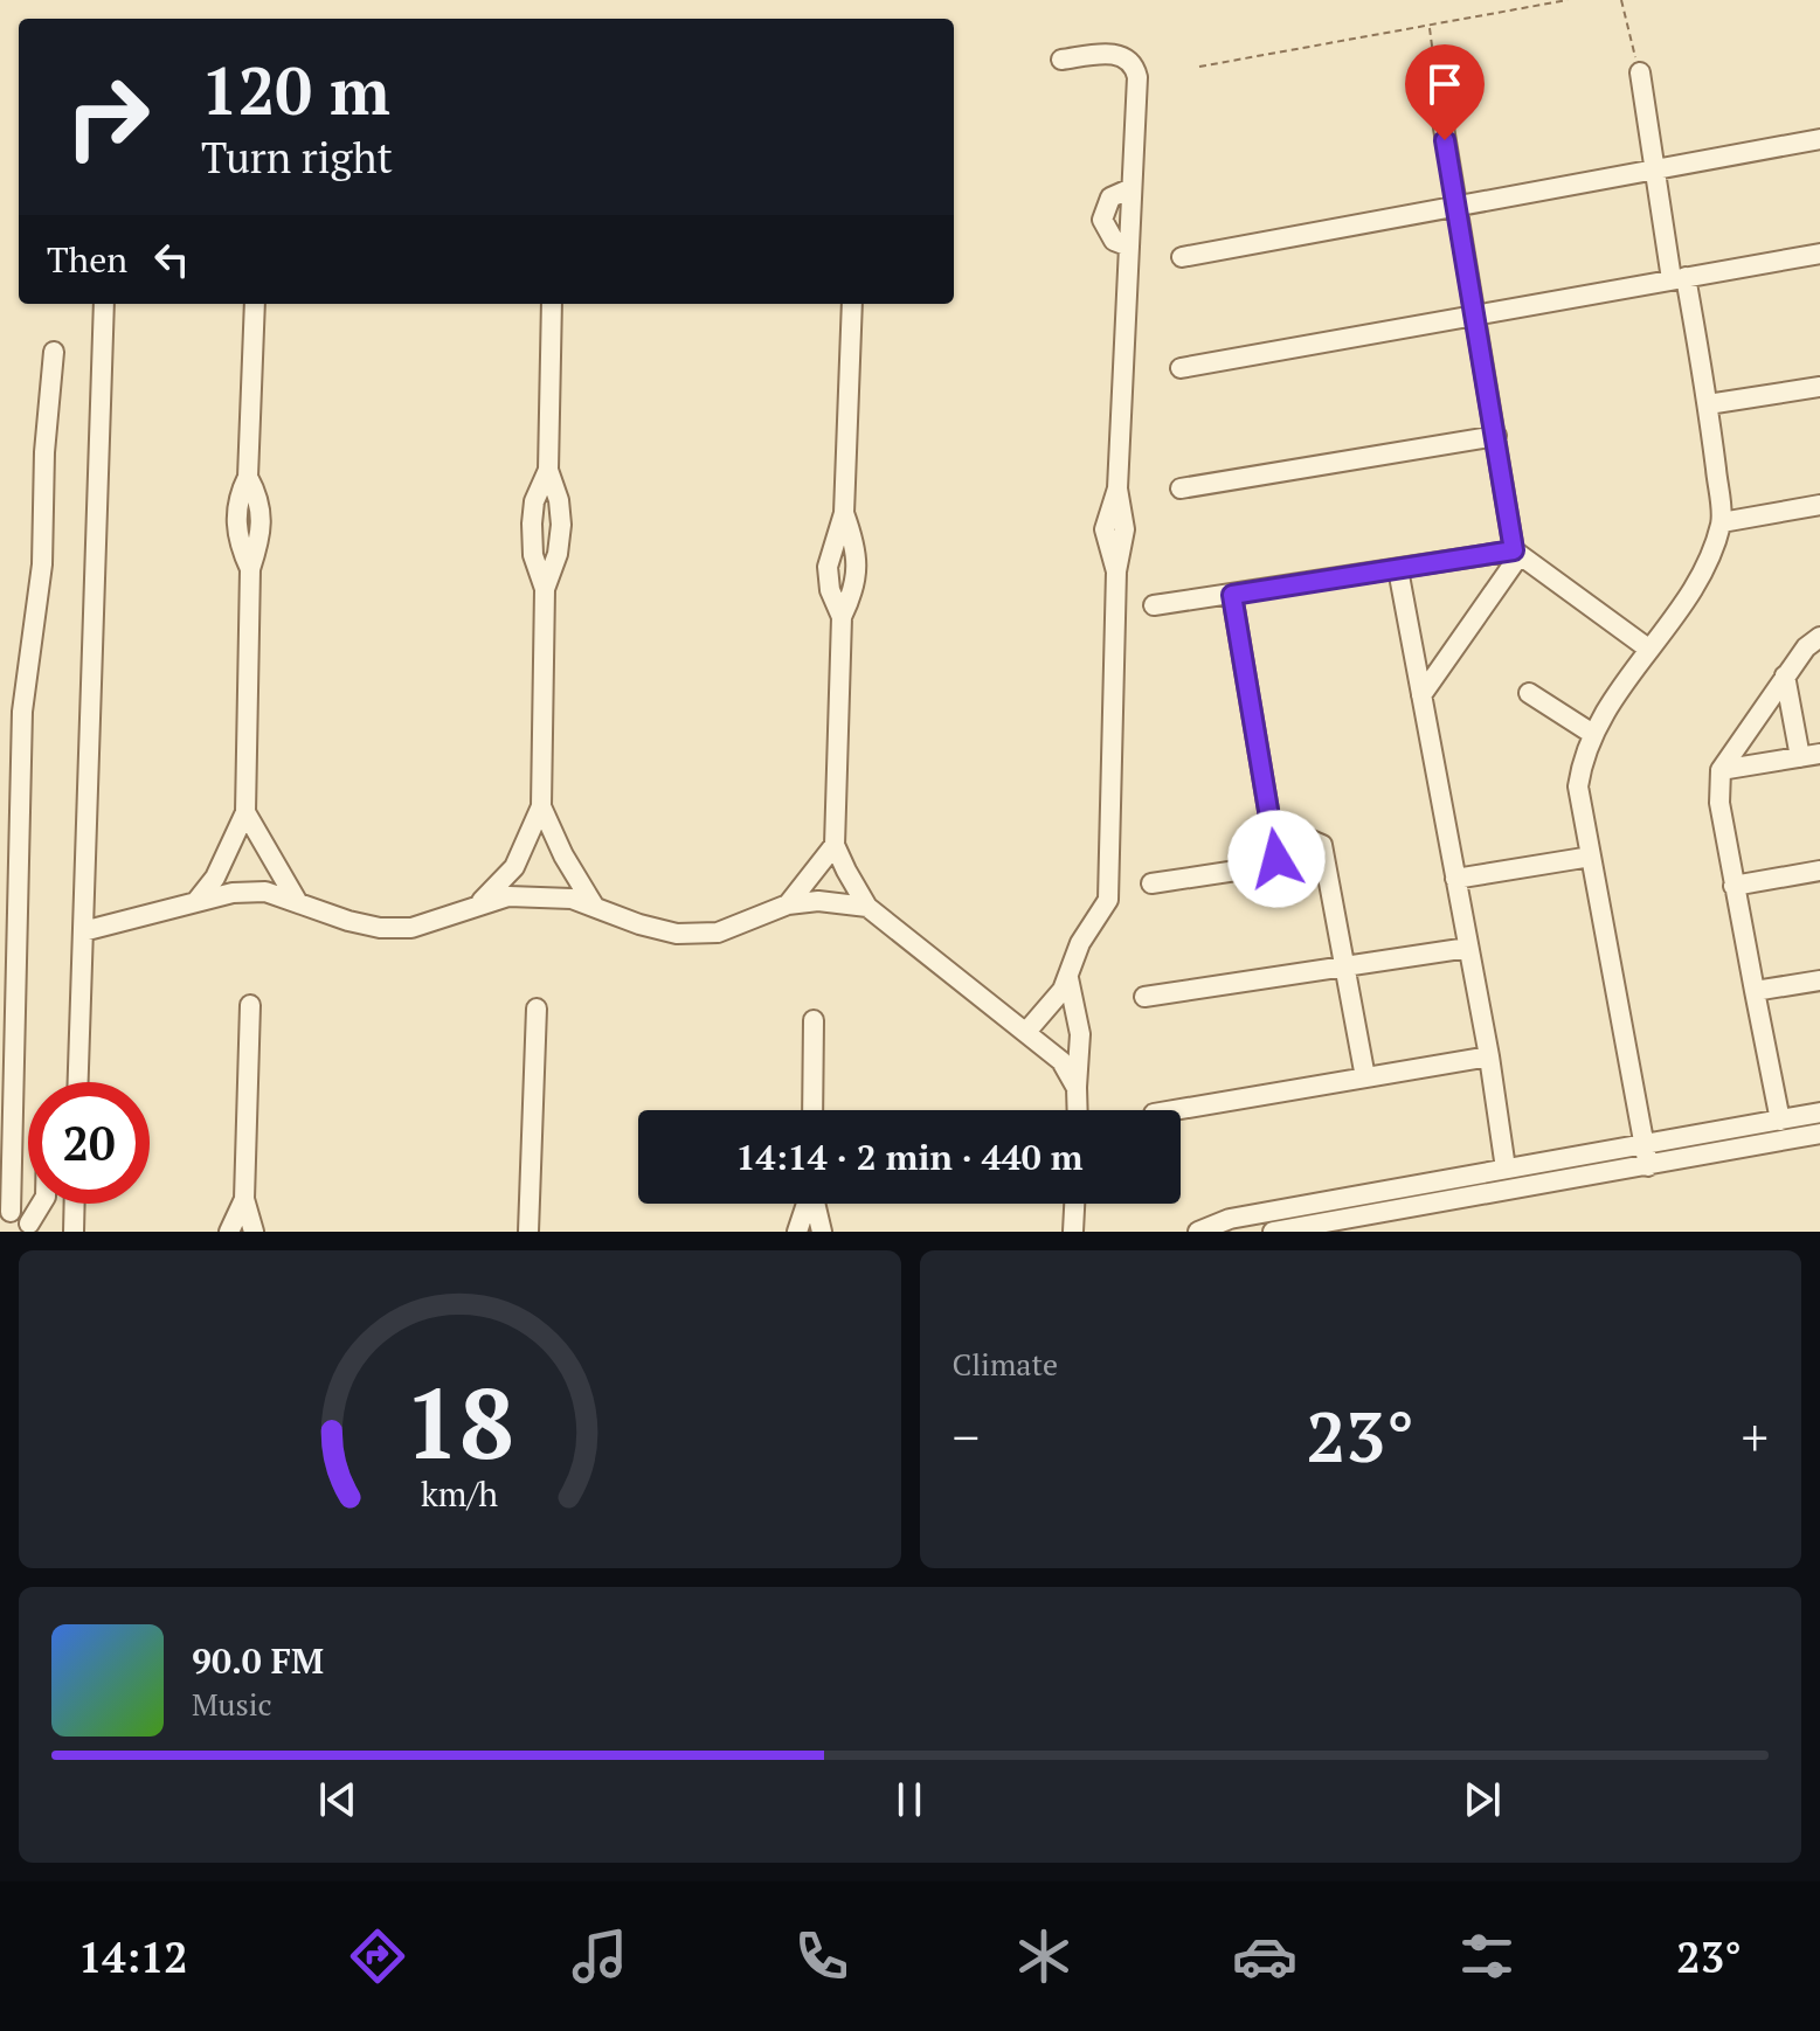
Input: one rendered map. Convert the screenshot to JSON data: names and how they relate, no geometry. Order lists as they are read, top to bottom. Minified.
{"page":{"turn":["120 m","Turn right"],"then":"Then","limit":"20","trip":"14:14 · 2 min · 440 m","tile":"Climate","heat":["−","23°","+"],"song":["90.0 FM","Music"],"tabs":["14:12","23°"],"gauge":["18","km/h"]}}
